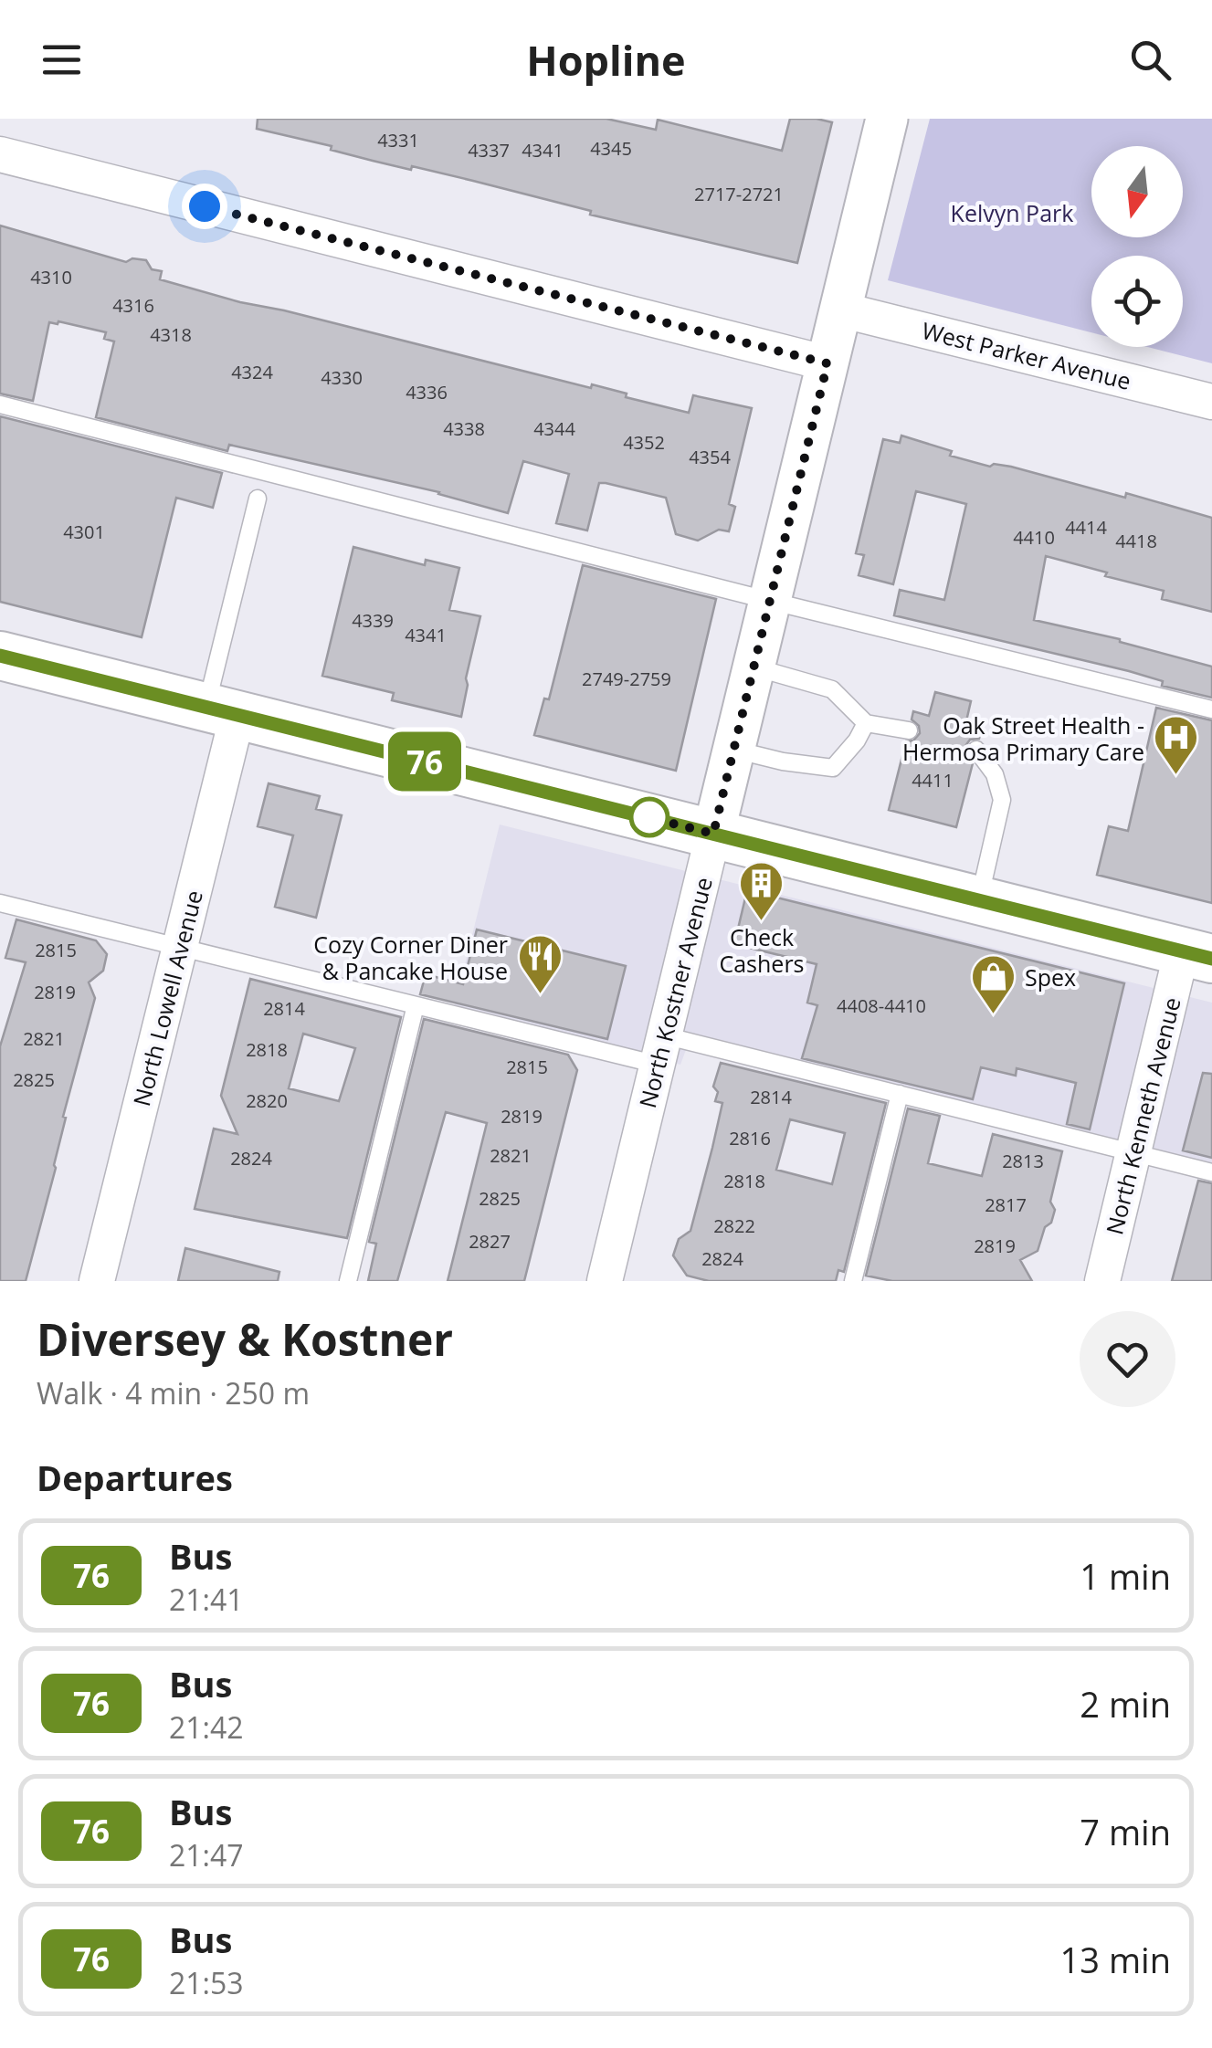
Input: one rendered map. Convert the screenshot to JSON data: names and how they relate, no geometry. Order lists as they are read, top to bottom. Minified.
{"streets":{"street":["West Parker Avenue","North Kostner Avenue","North Lowell Avenue","North Kenneth Avenue"]},"crossings":[["West Parker Avenue","North Kostner Avenue"]],"parks":["Kelvyn Park"],"places":{"hospital":["Oak Street Health - Hermosa Primary Care"],"building":["Check Cashers"],"restaurant":["Cozy Corner Diner & Pancake House"],"shop":["Spex"]},"lines":["bus line 76"],"house_numbers":["4331","4345","4337","4341","2717-2721","4310","4316","4318","4324","4330","4336","4338","4344","4352","4354","4414","4301","4410","4418","4339","4341","2749-2759","4411","2815","2819","4408-4410","2814","2821","2818","2815","2825","2814","2820","2819","2816","2821","2824","2813","2818","2825","2817","2822","2827","2819","2824"],"north":"bottom","page":{"header":"Hopline","on_map":"76","heading":[["Diversey & Kostner","Walk · 4 min · 250 m"],"Departures"],"list":[{"mark":"76","name":"Bus","note":"21:41","value":"1 min"},{"mark":"76","name":"Bus","note":"21:42","value":"2 min"},{"mark":"76","name":"Bus","note":"21:47","value":"7 min"},{"mark":"76","name":"Bus","note":"21:53","value":"13 min"}]}}
